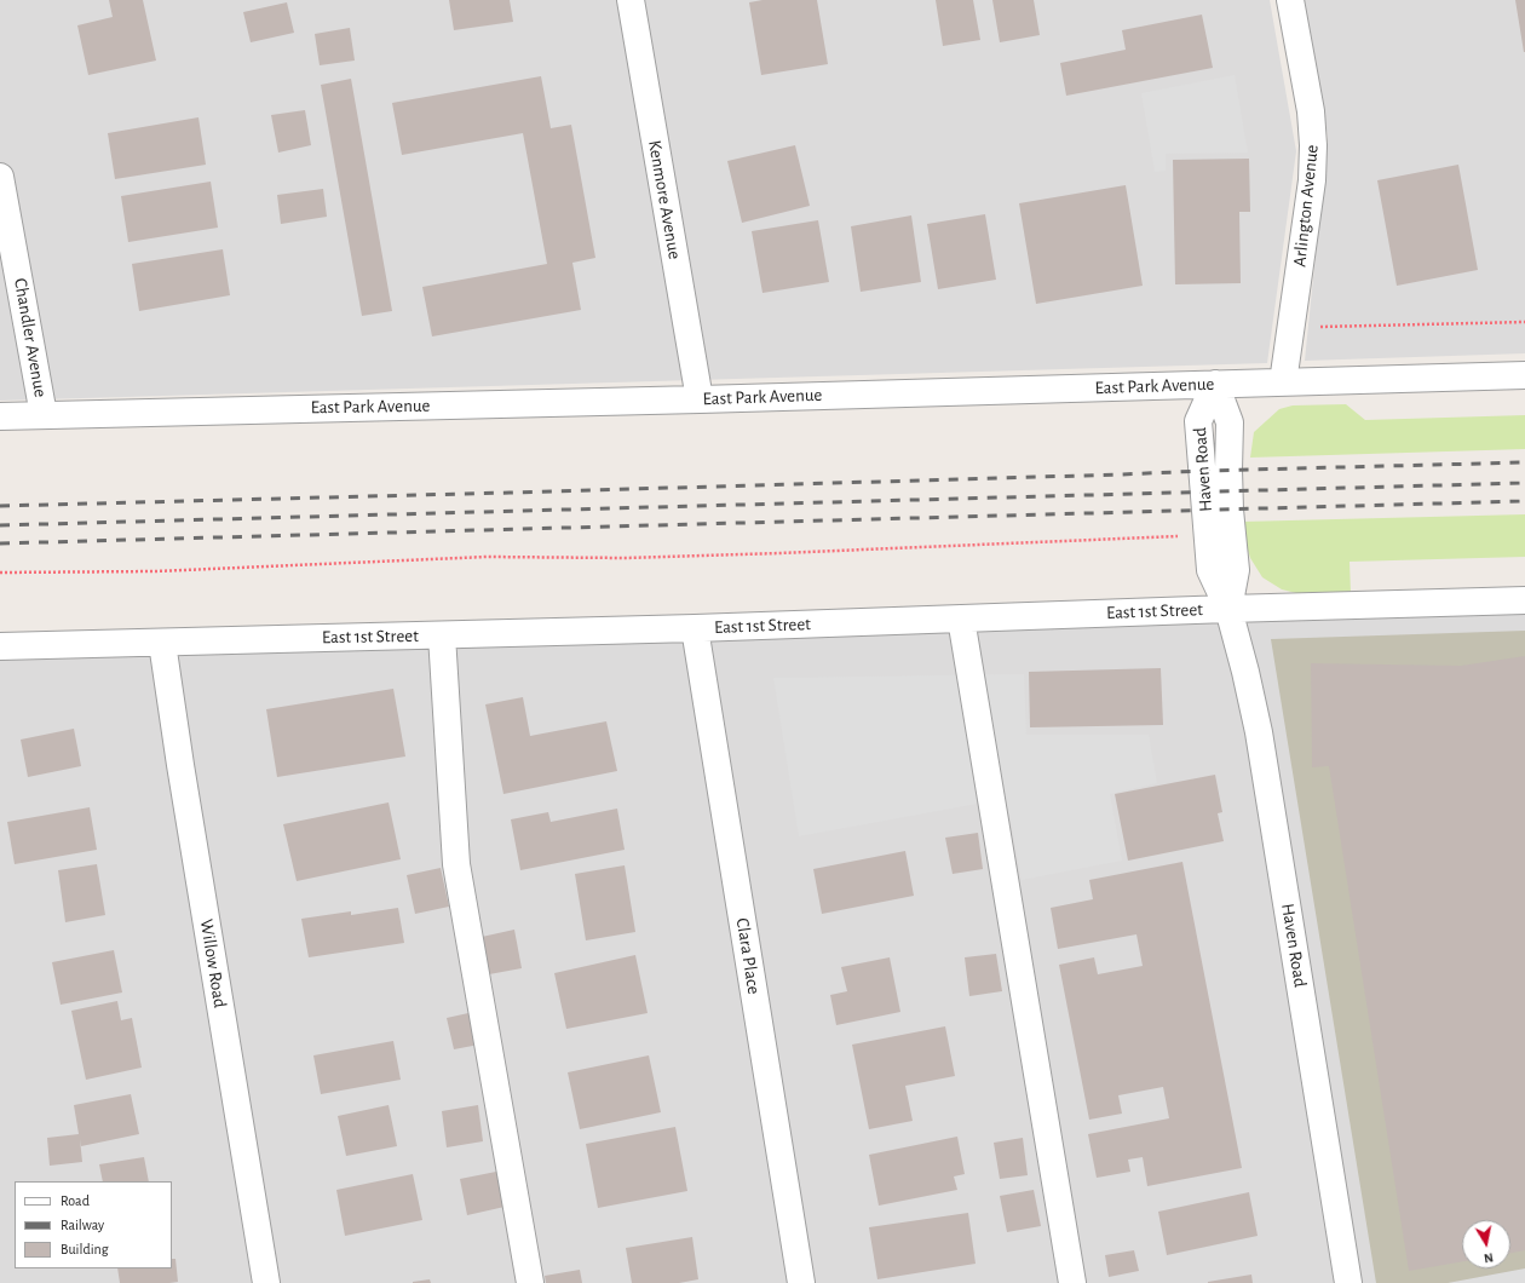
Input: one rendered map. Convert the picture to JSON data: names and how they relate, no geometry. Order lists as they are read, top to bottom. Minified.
{"streets":{"street":["Kenmore Avenue","Arlington Avenue","Chandler Avenue","East Park Avenue","Haven Road","East 1st Street","Clara Place","Willow Road"]},"crossings":[["Kenmore Avenue","East Park Avenue"],["Arlington Avenue","East Park Avenue"],["Chandler Avenue","East Park Avenue"],["East Park Avenue","Haven Road"],["Haven Road","East 1st Street"],["East 1st Street","Clara Place"],["East 1st Street","Willow Road"]],"legend":["Road","Railway","Building"],"north":"bottom"}
